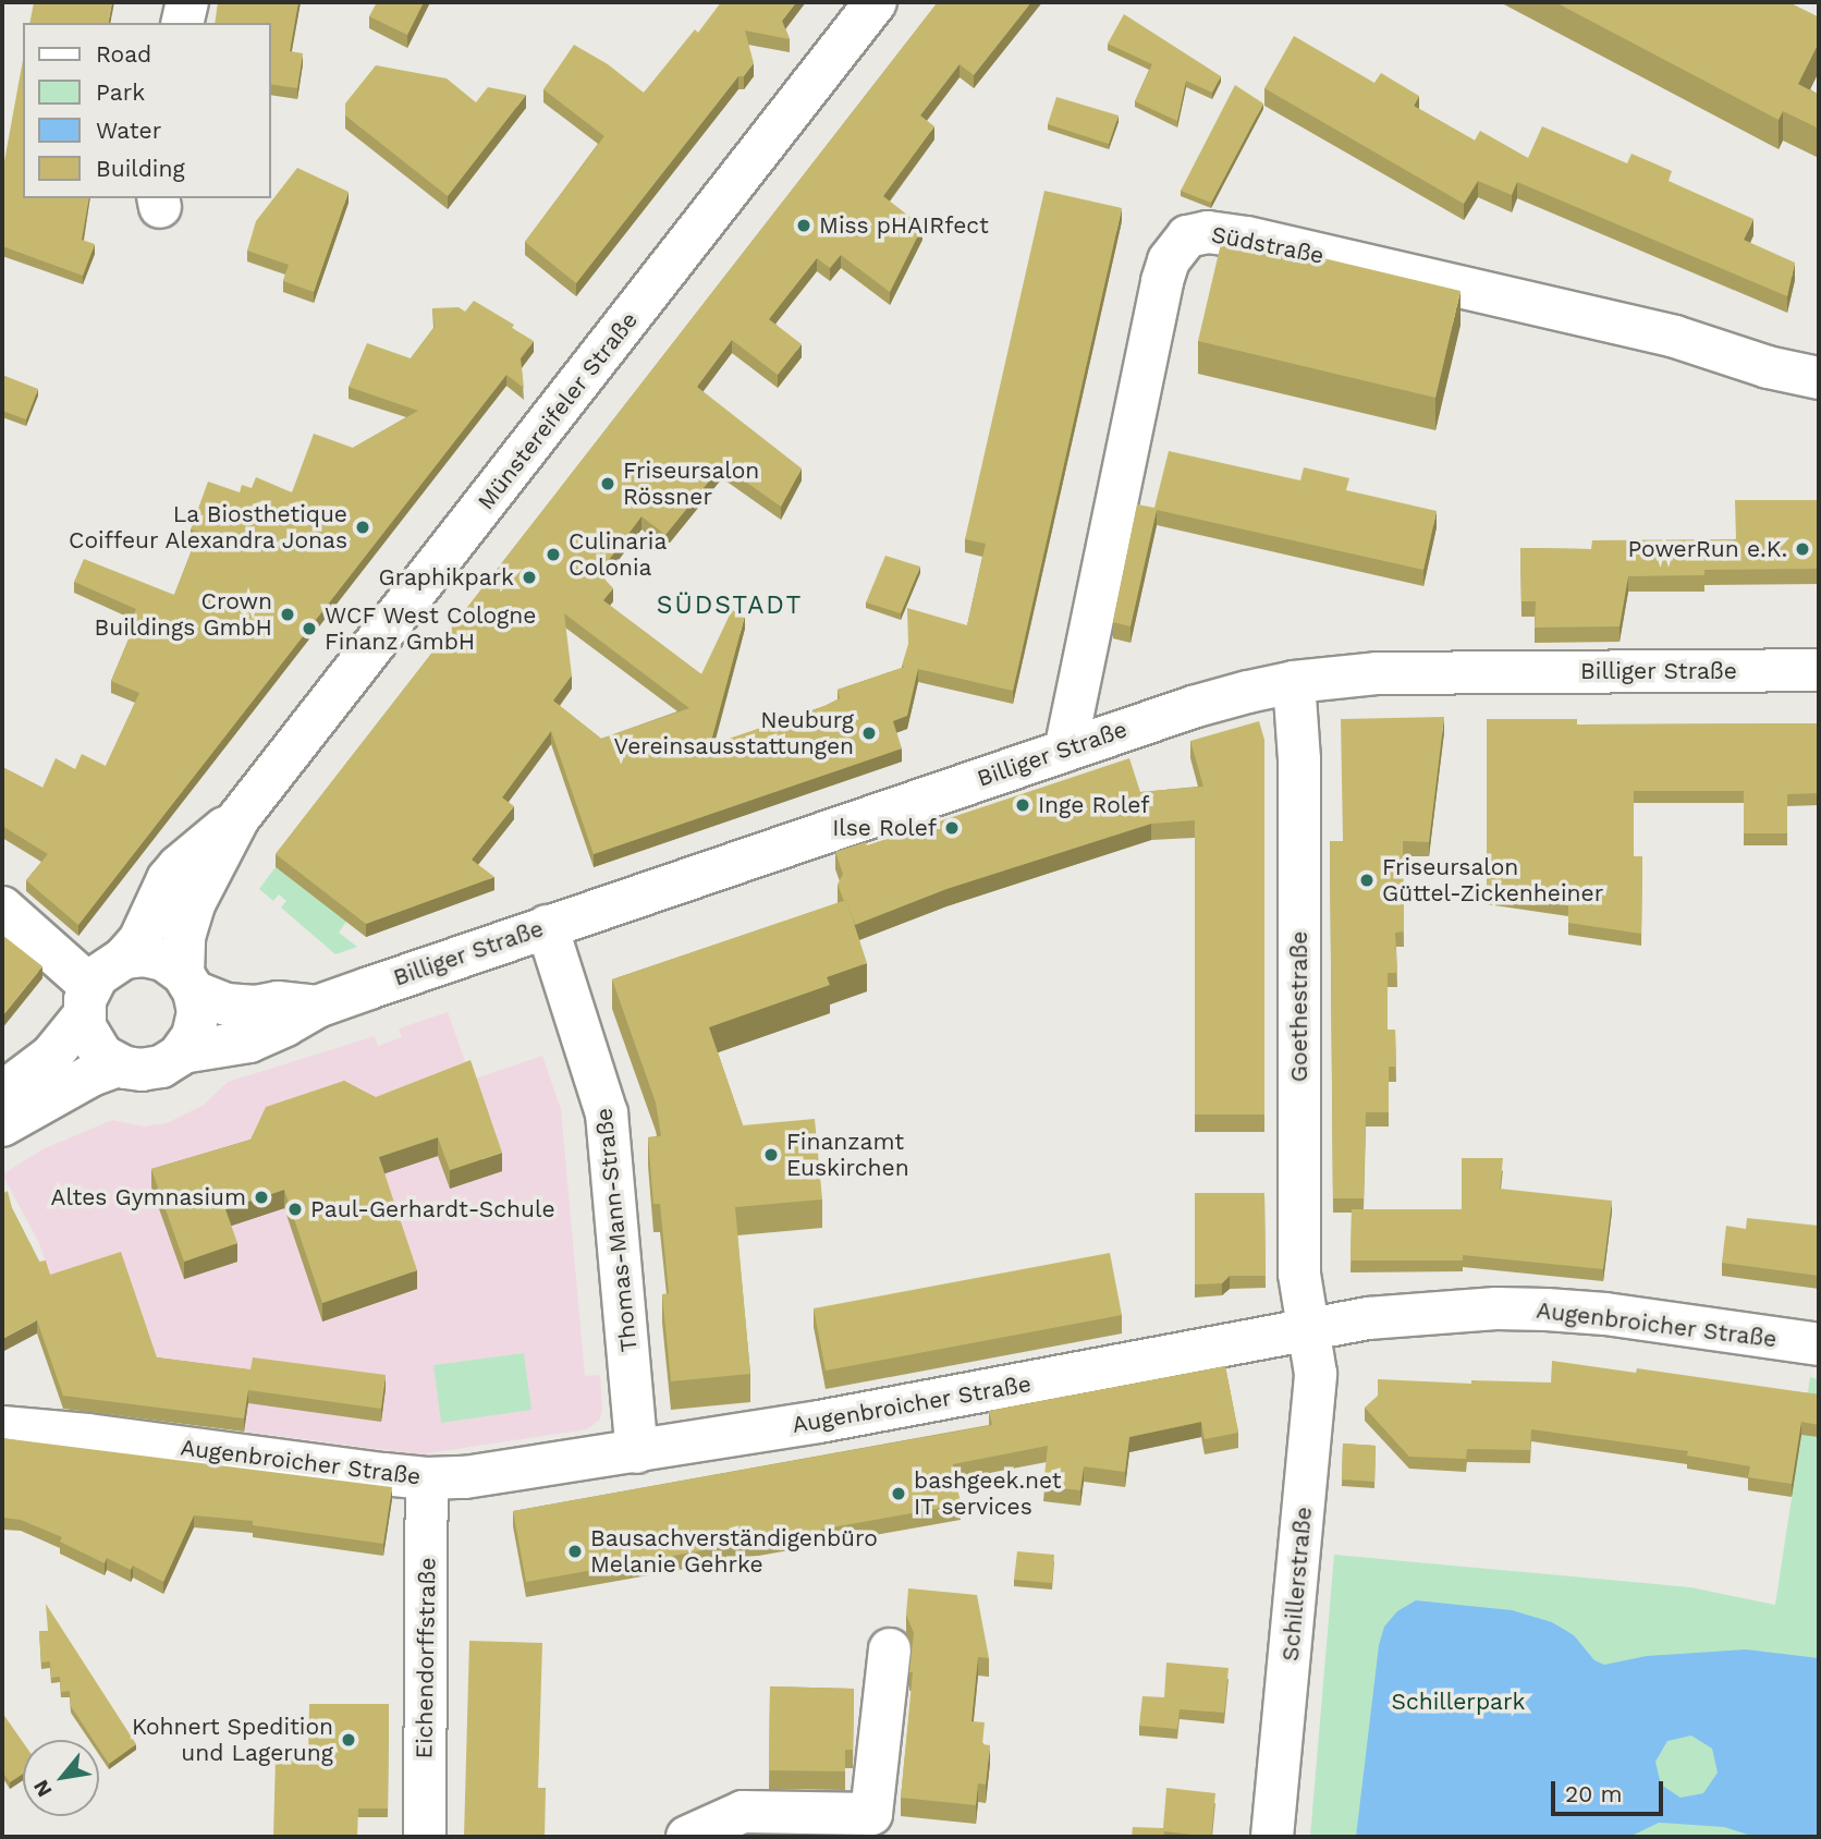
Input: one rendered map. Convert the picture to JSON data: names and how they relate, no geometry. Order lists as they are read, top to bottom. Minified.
{"streets":{"street":["Südstraße","Münstereifeler Straße","Billiger Straße","Goethestraße","Thomas-Mann-Straße","Augenbroicher Straße","Schillerstraße","Eichendorffstraße"]},"crossings":[["Südstraße","Billiger Straße"],["Münstereifeler Straße","Billiger Straße"],["Billiger Straße","Goethestraße"],["Billiger Straße","Thomas-Mann-Straße"],["Goethestraße","Augenbroicher Straße"],["Goethestraße","Schillerstraße"],["Thomas-Mann-Straße","Augenbroicher Straße"],["Augenbroicher Straße","Schillerstraße"],["Augenbroicher Straße","Eichendorffstraße"]],"districts":["SÜDSTADT"],"parks":["Schillerpark"],"places":["Miss pHAIRfect","Friseursalon Rössner","La Biosthetique Coiffeur Alexandra Jonas","PowerRun e.K.","Culinaria Colonia","Graphikpark","Crown Buildings GmbH","WCF West Cologne Finanz GmbH","Neuburg Vereinsausstattungen","Inge Rolef","Ilse Rolef","Friseursalon Güttel-Zickenheiner","Finanzamt Euskirchen","Altes Gymnasium","Paul-Gerhardt-Schule","bashgeek.net IT services","Bausachverständigenbüro Melanie Gehrke","Kohnert Spedition und Lagerung"],"legend":["Road","Park","Water","Building"],"scale_bar":"20 m","north":"bottom left"}
